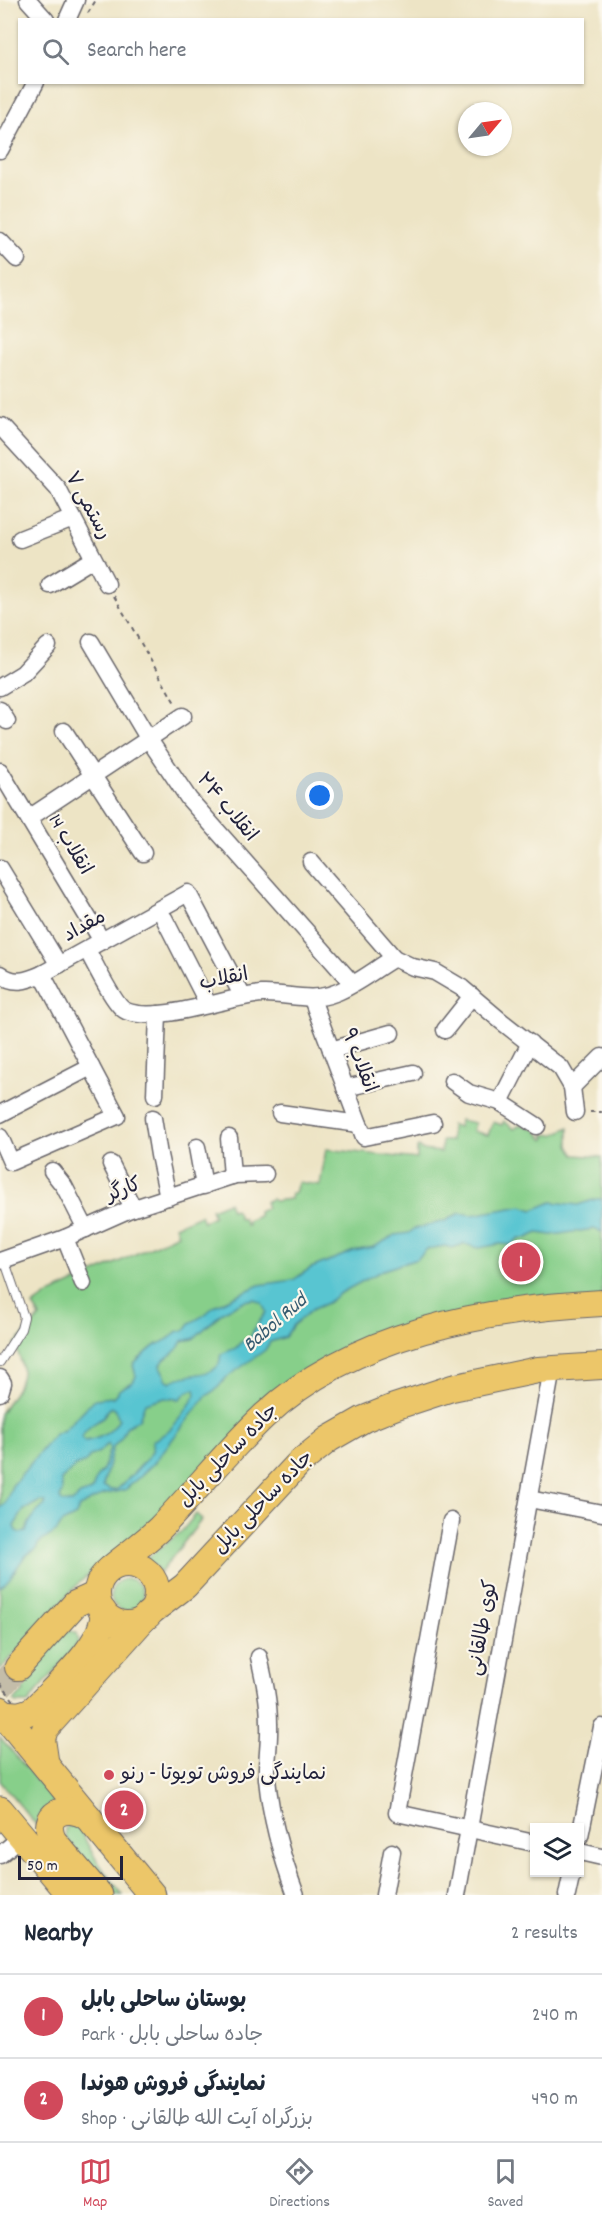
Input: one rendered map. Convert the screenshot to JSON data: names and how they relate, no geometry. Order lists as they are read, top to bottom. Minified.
{"streets":{"main road":["جاده ساحلی بابل","جاده ساحلی بایل"],"street":["رستمی ۷","انقلاب ۲۴","انقلاب 14","مقداد","انقلاب","انقلاب ۹","کارگر","کوی طالقانی"]},"crossings":[["انقلاب ۲۴","انقلاب"],["انقلاب 14","مقداد"],["مقداد","انقلاب"],["انقلاب","انقلاب ۹"],["جاده ساحلی بابل","جاده ساحلی بایل"],["جاده ساحلی بایل","کوی طالقانی"]],"water":["Babol Rud"],"places":["نمایندگی فروش تویوتا - رنو"],"scale_bar":"50 m","north":"top right","page":{"search":"Search here","pins":["1","2"],"scale":"50 m","heading":["Nearby","2 results"],"list":[{"mark":"1","name":"بوستان ساحلی بابل","note":"Park · جاده ساحلی بابل","value":"240 m"},{"mark":"2","name":"نمایندگی فروش هوندا","note":"Shop · بزرگراه آیت الله طالقانی","value":"490 m"}],"nav":["Map","Directions","Saved"]}}
